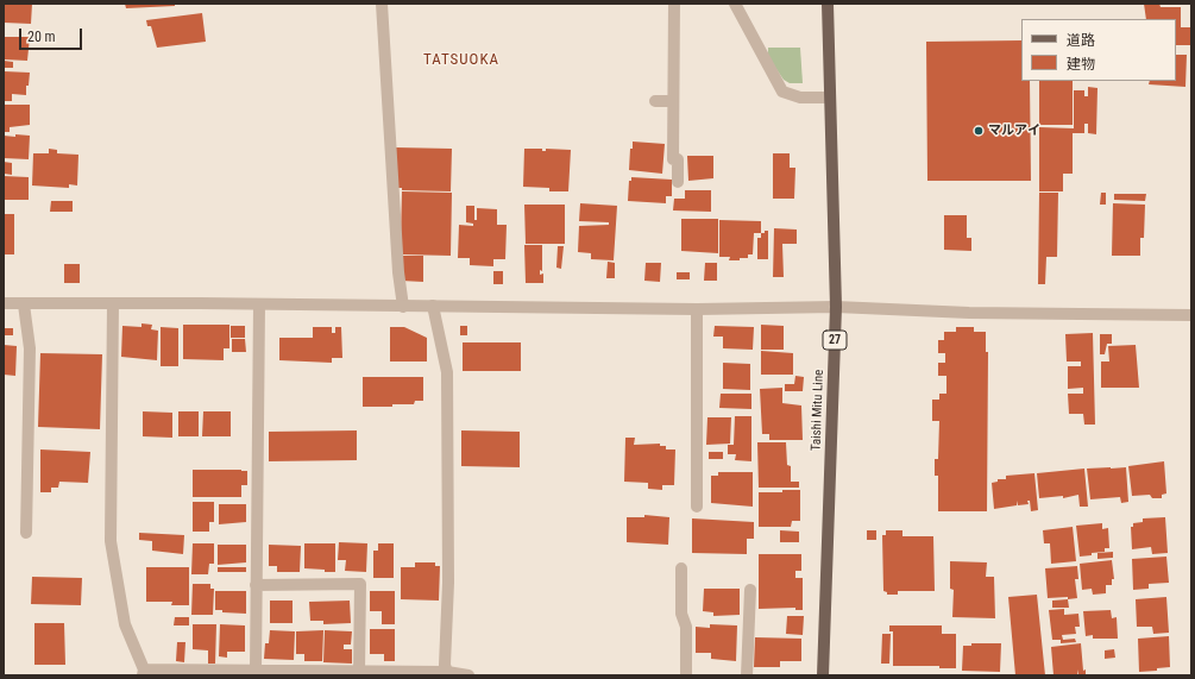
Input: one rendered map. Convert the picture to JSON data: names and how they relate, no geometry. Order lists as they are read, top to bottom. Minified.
{"streets":{"main road":["27","Taishi Mitu Line"]},"districts":["TATSUOKA"],"places":["マルアイ"],"legend":["道路","建物"],"scale_bar":"20 m"}
